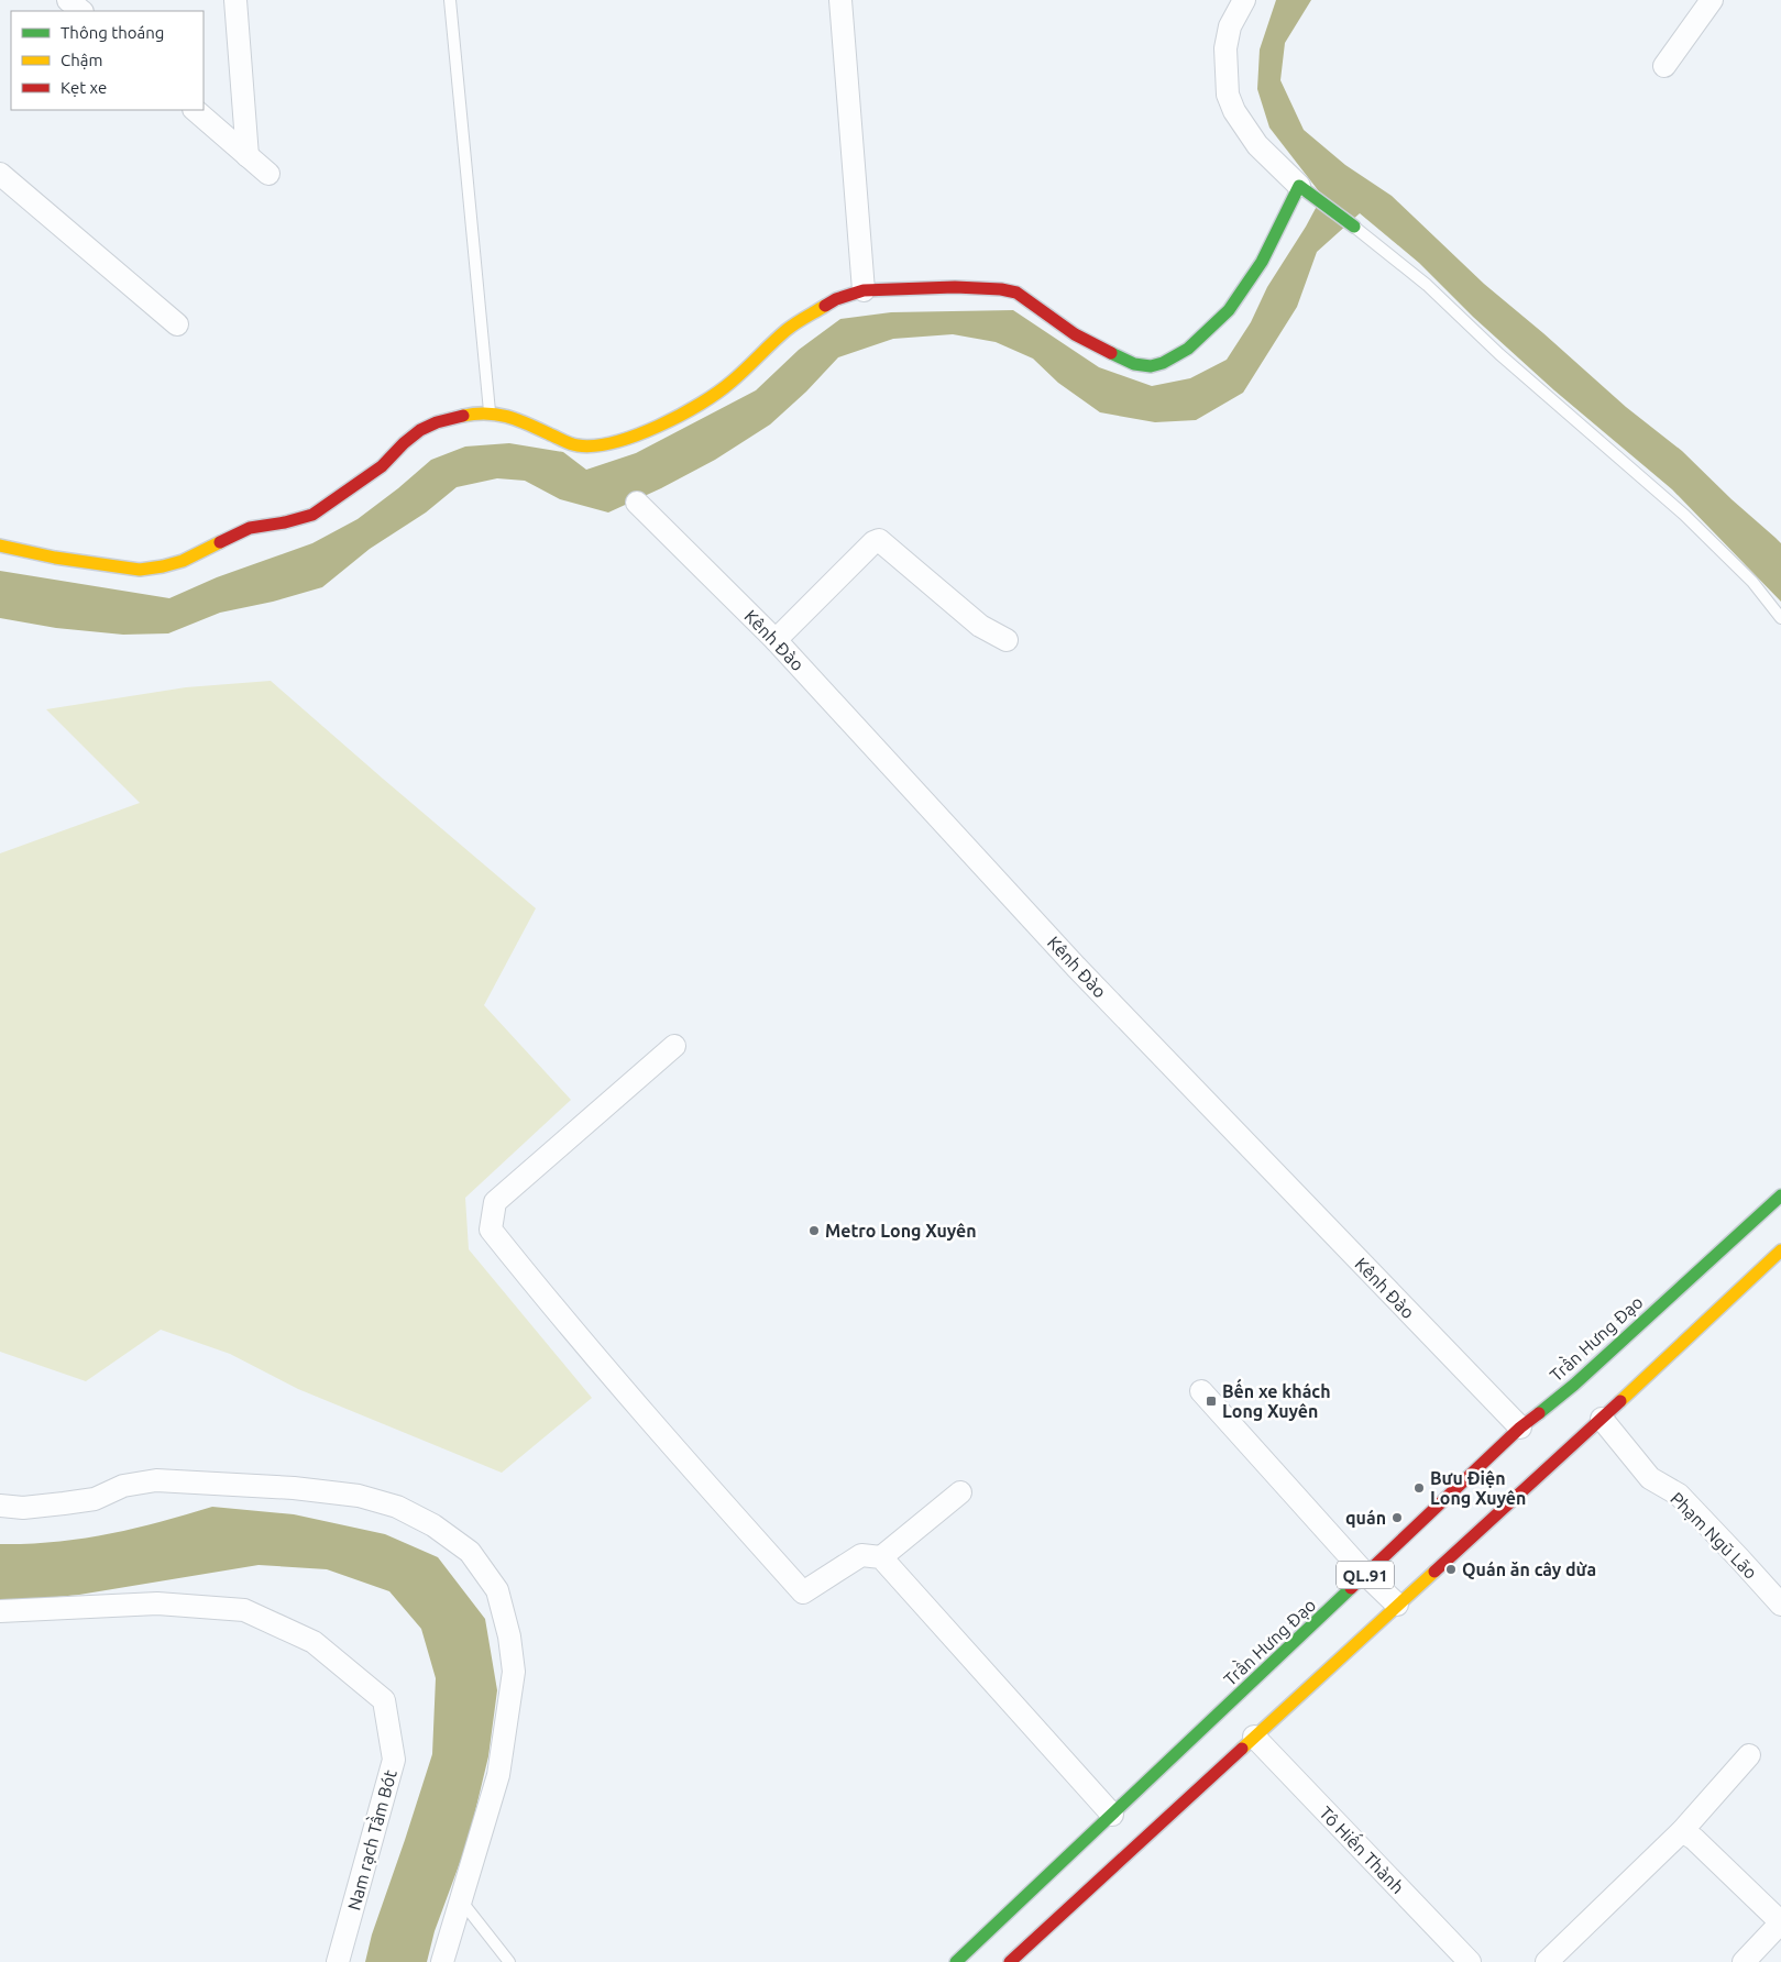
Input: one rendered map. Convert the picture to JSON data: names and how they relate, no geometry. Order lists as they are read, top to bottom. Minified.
{"streets":{"main road":["Trần Hưng Đạo","QL.91"],"street":["Kênh Đào","Phạm Ngũ Lão","Nam rạch Tầm Bót","Tô Hiến Thành"]},"crossings":[["Kênh Đào","Trần Hưng Đạo"],["Phạm Ngũ Lão","QL.91"],["QL.91","Tô Hiến Thành"]],"places":{"other":["Metro Long Xuyên","Bưu Điện Long Xuyên","quán","Quán ăn cây dừa"],"transit":["Bến xe khách Long Xuyên"]},"legend":["Thông thoáng","Chậm","Kẹt xe"]}
